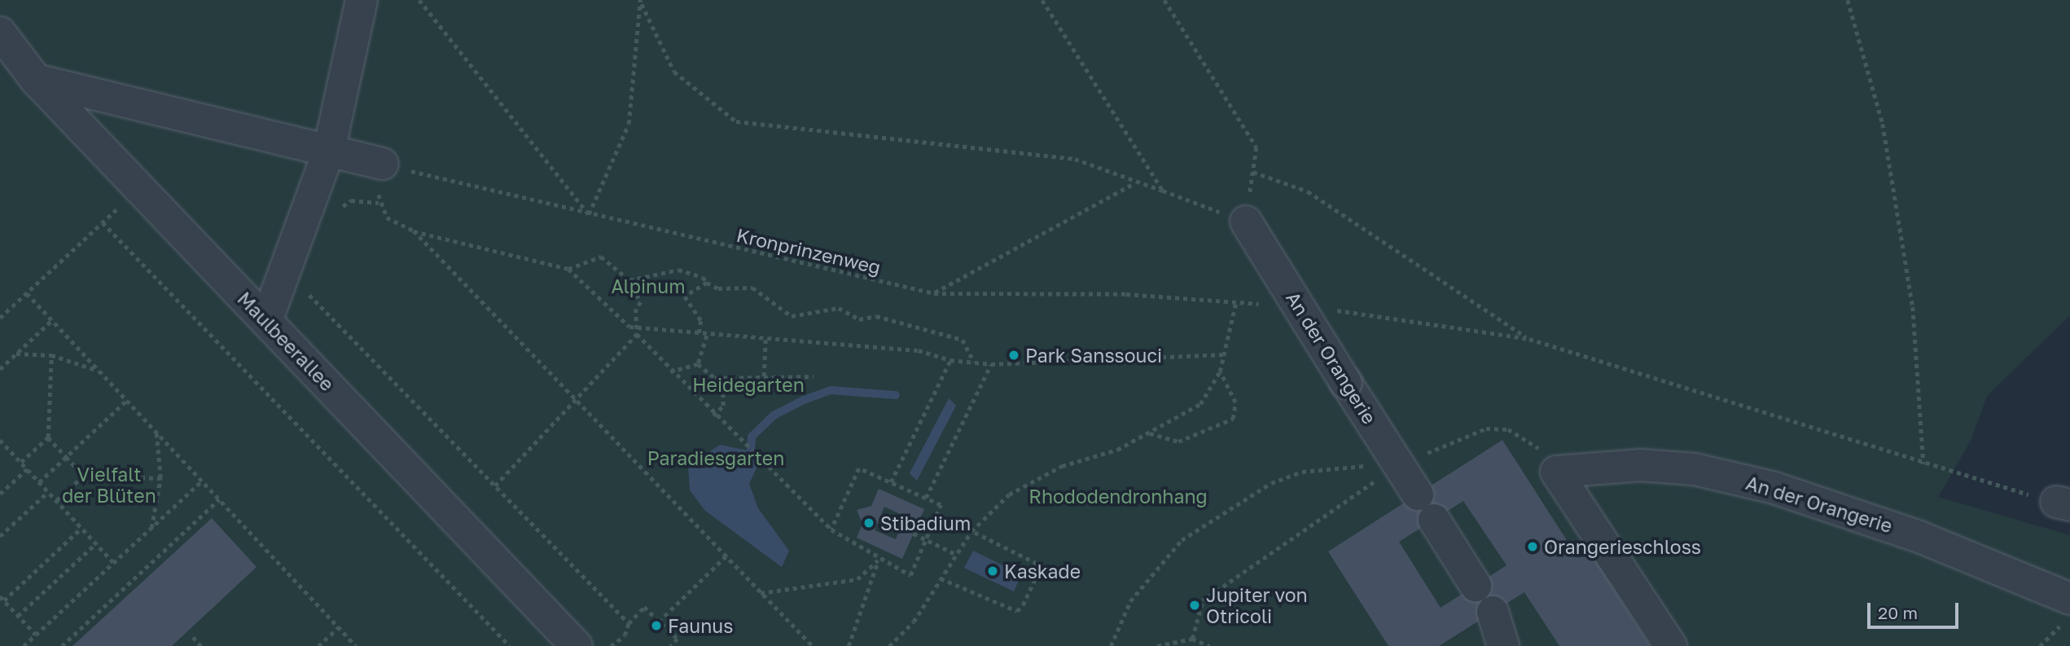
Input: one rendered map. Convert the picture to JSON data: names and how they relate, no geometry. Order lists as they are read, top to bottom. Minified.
{"streets":{"street":["Maulbeerallee","An der Orangerie"],"path":["Kronprinzenweg"]},"parks":["Alpinum","Heidegarten","Paradiesgarten","Vielfalt der Blüten","Rhododendronhang"],"places":["Park Sanssouci","Stibadium","Orangerieschloss","Kaskade","Jupiter von Otricoli","Faunus"],"scale_bar":"20 m"}
